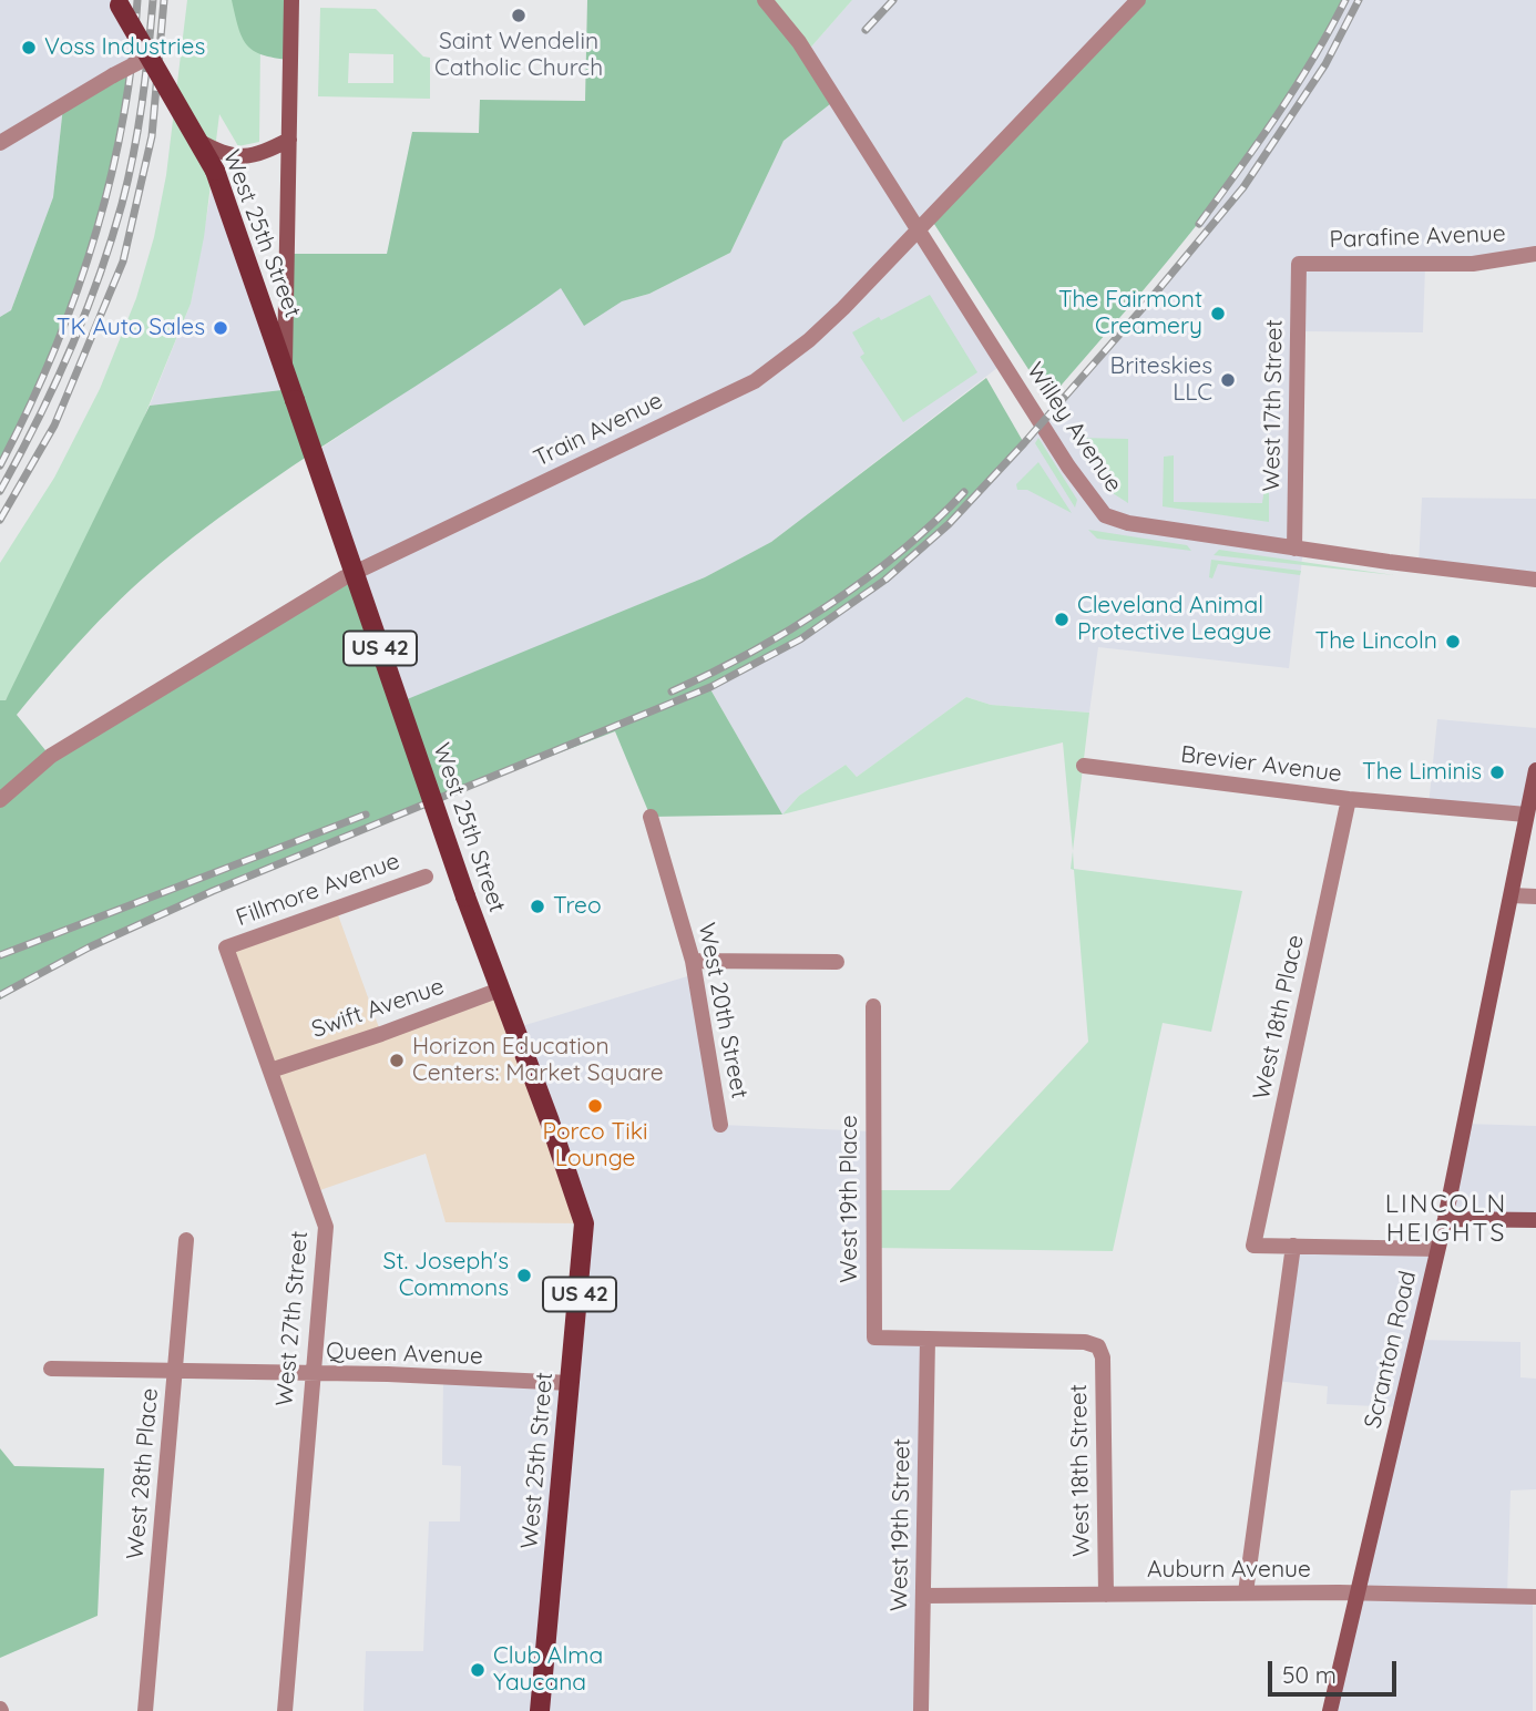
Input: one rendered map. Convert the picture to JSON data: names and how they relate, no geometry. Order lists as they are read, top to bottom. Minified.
{"streets":{"main road":["West 25th Street","US 42"],"street":["Parafine Avenue","West 17th Street","Willey Avenue","Train Avenue","Brevier Avenue","Fillmore Avenue","Swift Avenue","West 20th Street","West 18th Place","West 19th Place","West 27th Street","Scranton Road","Queen Avenue","West 18th Street","West 28th Place","West 19th Street","Auburn Avenue"]},"crossings":[["West 25th Street","Swift Avenue"],["West 25th Street","Queen Avenue"],["Parafine Avenue","West 17th Street"],["West 17th Street","Willey Avenue"],["Willey Avenue","Train Avenue"],["Brevier Avenue","West 18th Place"],["Brevier Avenue","Scranton Road"],["Fillmore Avenue","West 27th Street"],["Swift Avenue","West 27th Street"],["West 19th Place","West 18th Street"],["West 19th Place","West 19th Street"],["West 27th Street","Queen Avenue"],["Scranton Road","Auburn Avenue"],["Queen Avenue","West 28th Place"],["West 18th Street","West 19th Street"],["West 18th Street","Auburn Avenue"],["West 19th Street","Auburn Avenue"]],"districts":["LINCOLN HEIGHTS"],"places":["Saint Wendelin Catholic Church","Voss Industries","The Fairmont Creamery","TK Auto Sales","Briteskies LLC","Cleveland Animal Protective League","The Lincoln","The Liminis","Treo","Horizon Education Centers: Market Square","Porco Tiki Lounge","St. Joseph's Commons","Club Alma Yaucana"],"scale_bar":"50 m"}
